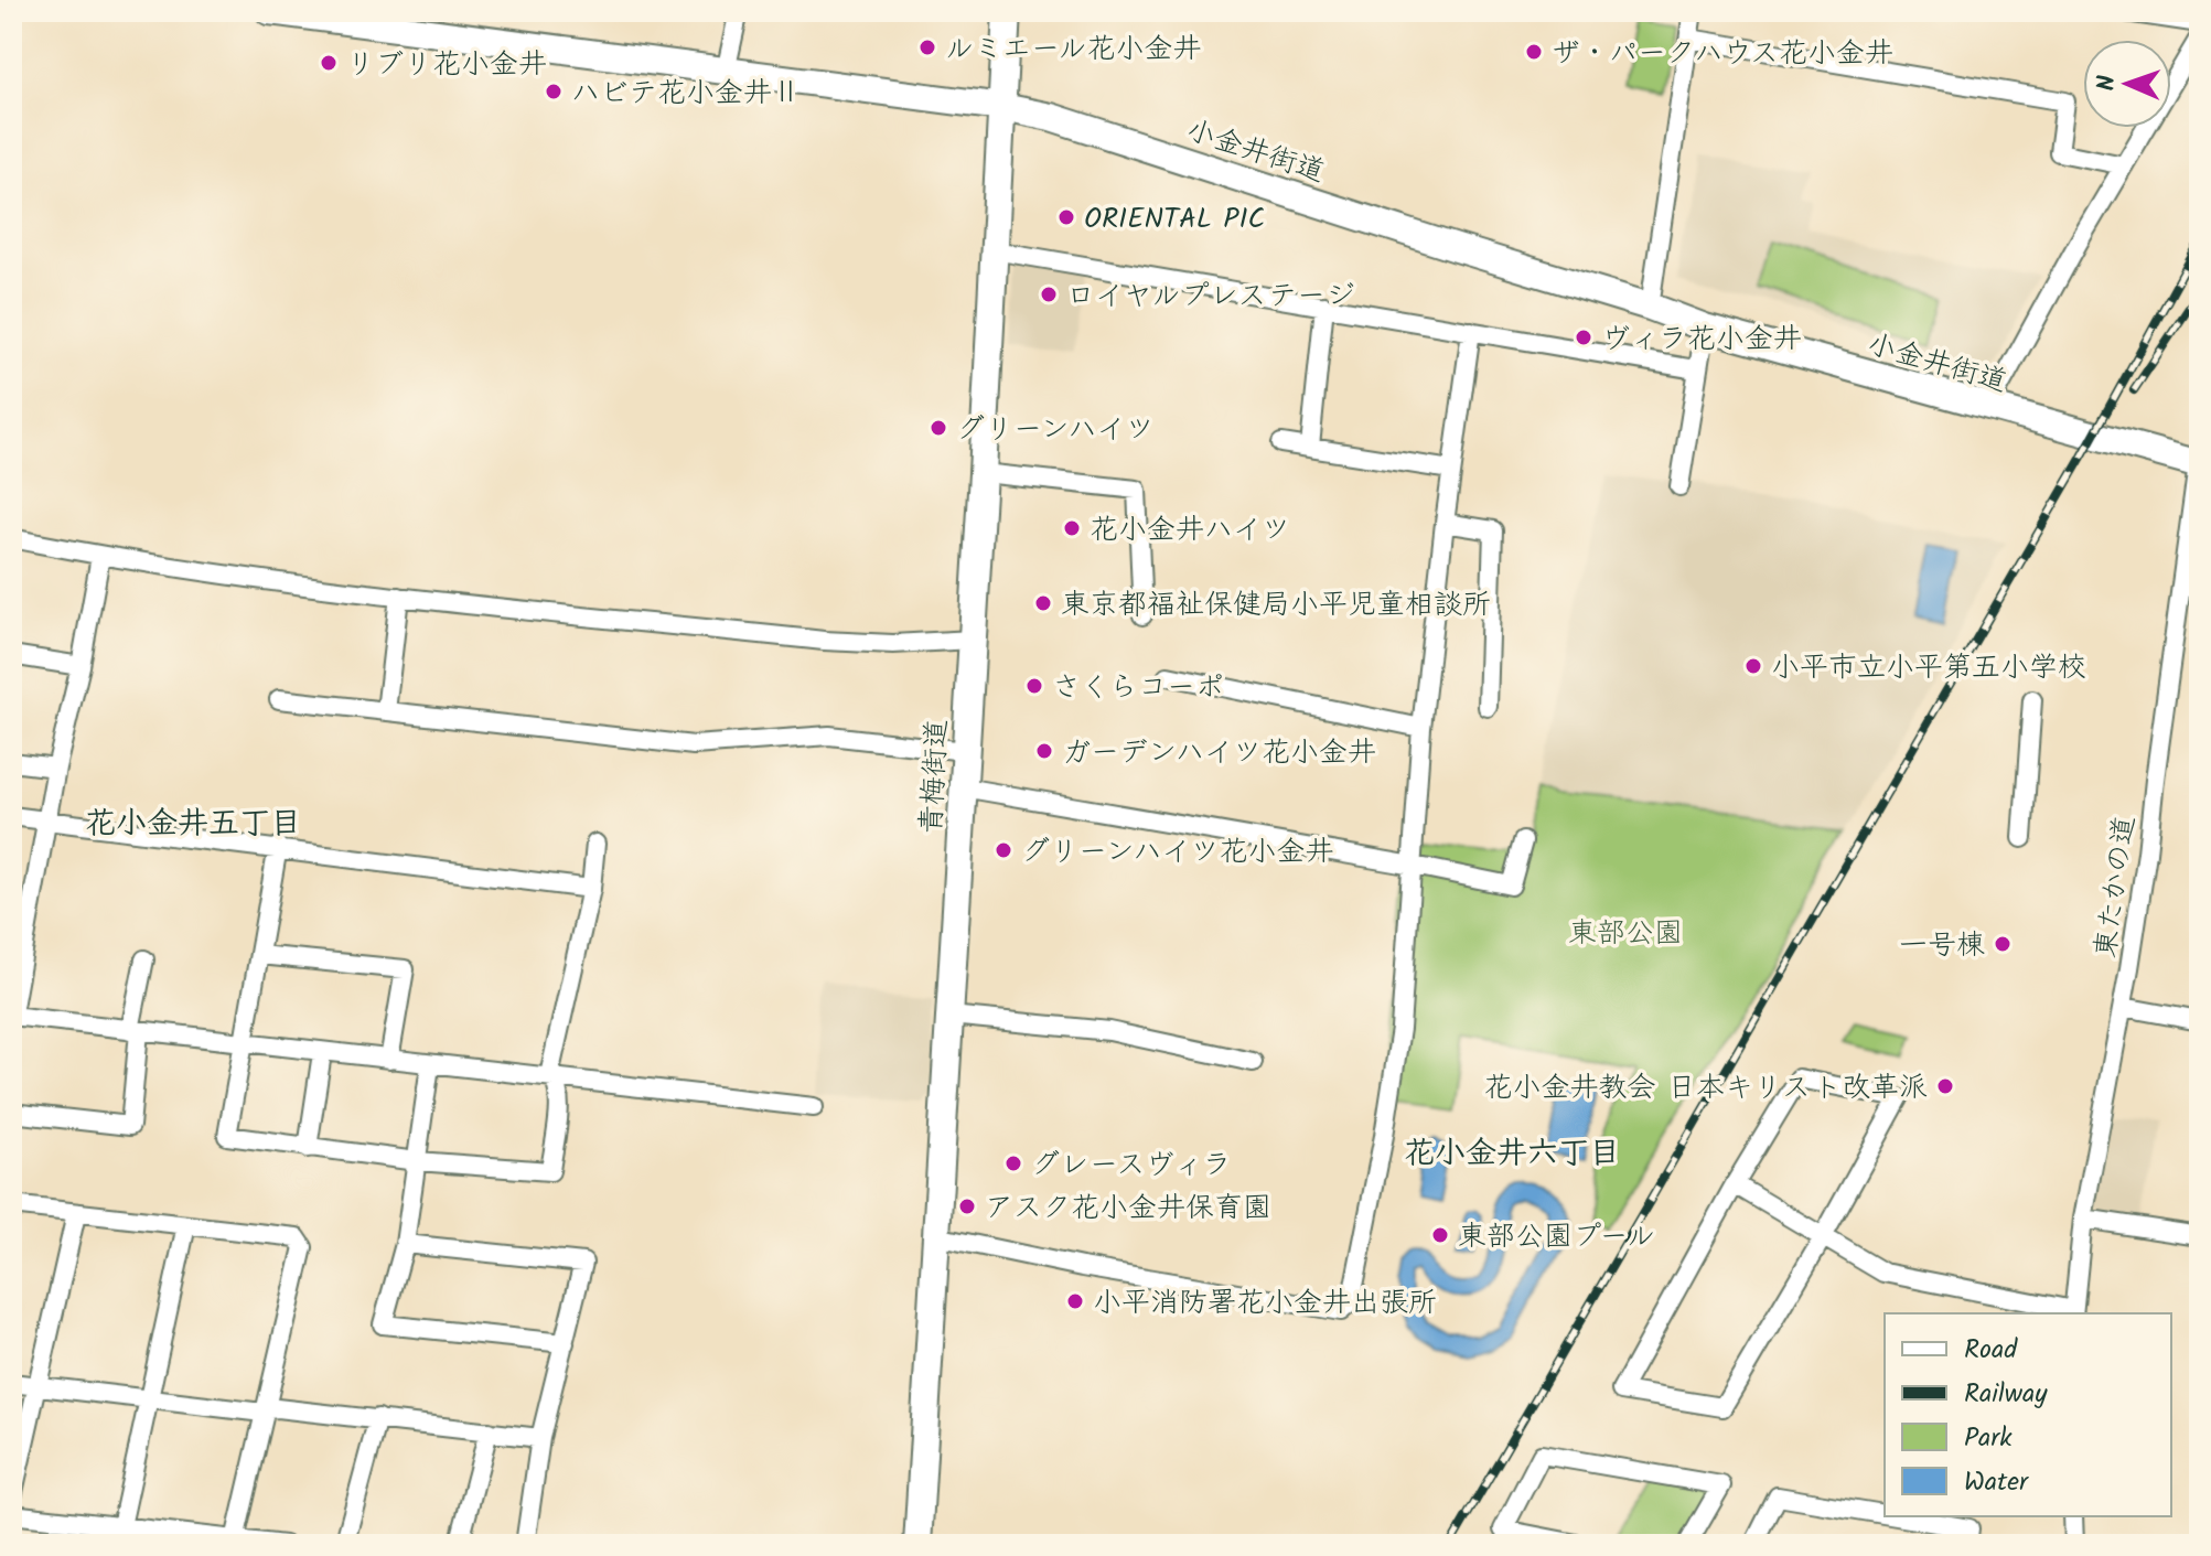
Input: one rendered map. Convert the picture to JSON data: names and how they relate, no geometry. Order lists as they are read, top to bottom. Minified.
{"streets":{"main road":["小金井街道","青梅街道"],"street":["東たかの道"]},"crossings":[["小金井街道","青梅街道"],["小金井街道","東たかの道"]],"districts":["花小金井五丁目","花小金井六丁目"],"parks":["東部公園"],"places":["ルミエール花小金井","ザ・パークハウス花小金井","リブリ花小金井","ハビテ花小金井Ⅱ","ORIENTAL PIC","ロイヤルプレステージ","ヴィラ花小金井","グリーンハイツ","花小金井ハイツ","東京都福祉保健局小平児童相談所","小平市立小平第五小学校","さくらコーポ","ガーデンハイツ花小金井","グリーンハイツ花小金井","一号棟","花小金井教会 日本キリスト改革派","グレースヴィラ","アスク花小金井保育園","東部公園プール","小平消防署花小金井出張所"],"legend":["Road","Railway","Park","Water"],"north":"left"}
